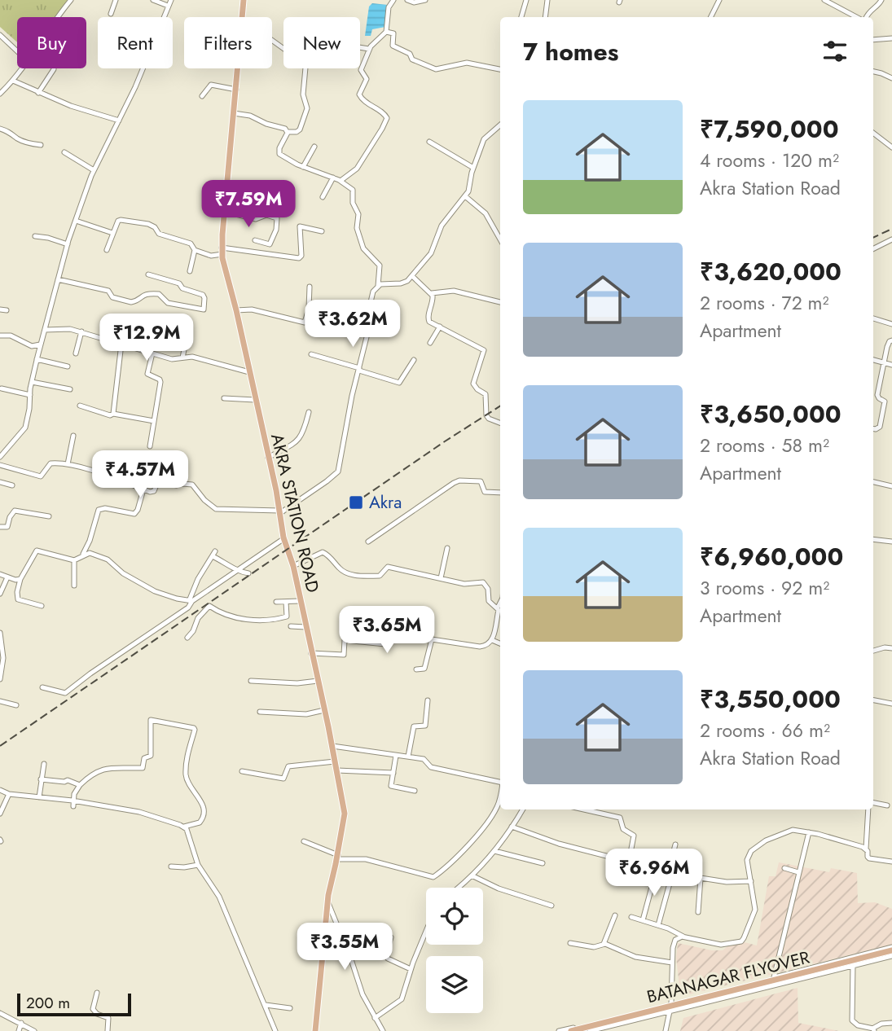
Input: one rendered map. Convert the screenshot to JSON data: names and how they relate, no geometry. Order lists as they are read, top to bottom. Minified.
{"streets":{"main road":["AKRA STATION ROAD","BATANAGAR FLYOVER"]},"places":{"transit":["Akra"]},"scale_bar":"200 m","page":{"chip":["Buy","Rent","Filters","New"],"heading":"7 homes","list":[{"name":"₹7,590,000","note":"4 rooms · 120 m² · Akra Station Road"},{"name":"₹3,620,000","note":"2 rooms · 72 m² · Apartment"},{"name":"₹3,650,000","note":"2 rooms · 58 m² · Apartment"},{"name":"₹6,960,000","note":"3 rooms · 92 m² · Apartment"},{"name":"₹3,550,000","note":"2 rooms · 66 m² · Akra Station Road"}],"price":["₹7.59M","₹3.62M","₹12.9M","₹4.57M","₹3.65M","₹6.96M","₹3.55M"],"scale":"200 m"}}
